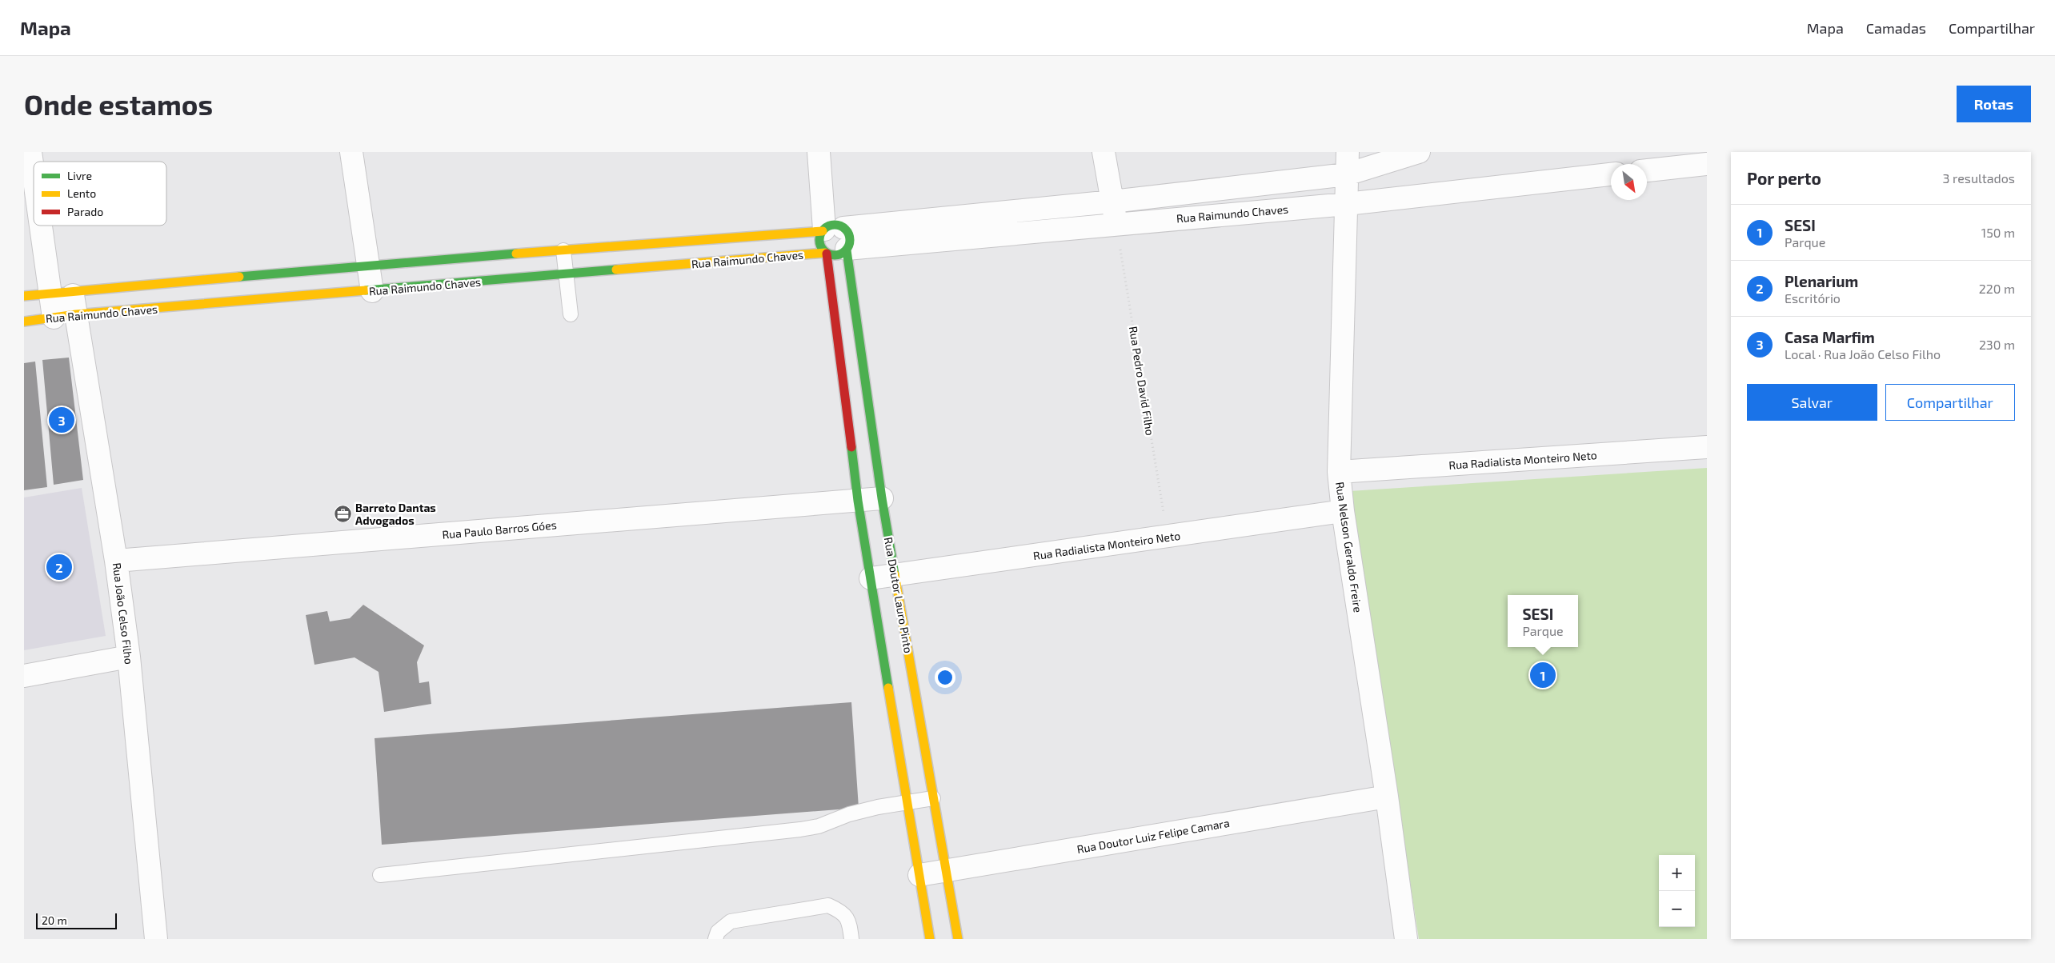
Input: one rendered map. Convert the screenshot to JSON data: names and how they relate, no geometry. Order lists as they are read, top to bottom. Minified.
{"streets":{"street":["Rua Raimundo Chaves","Rua Radialista Monteiro Neto","Rua Paulo Barros Góes","Rua Nelson Geraldo Freire","Rua Doutor Lauro Pinto","Rua João Celso Filho","Rua Doutor Luiz Felipe Camara"],"path":["Rua Pedro David Filho"]},"crossings":[["Rua Raimundo Chaves","Rua Pedro David Filho"],["Rua Raimundo Chaves","Rua Nelson Geraldo Freire"],["Rua Raimundo Chaves","Rua Doutor Lauro Pinto"],["Rua Raimundo Chaves","Rua João Celso Filho"],["Rua Pedro David Filho","Rua Radialista Monteiro Neto"],["Rua Radialista Monteiro Neto","Rua Nelson Geraldo Freire"],["Rua Radialista Monteiro Neto","Rua Doutor Lauro Pinto"],["Rua Paulo Barros Góes","Rua Doutor Lauro Pinto"],["Rua Paulo Barros Góes","Rua João Celso Filho"],["Rua Nelson Geraldo Freire","Rua Doutor Luiz Felipe Camara"],["Rua Doutor Lauro Pinto","Rua Doutor Luiz Felipe Camara"]],"places":{"office":["Barreto Dantas Advogados"]},"legend":["Livre","Lento","Parado"],"scale_bar":"20 m","north":"bottom right","page":{"header":"Mapa","nav":["Mapa","Camadas","Compartilhar"],"buttons":["Rotas",["Salvar","Compartilhar"]],"title":"Onde estamos","heading":["Por perto","3 resultados"],"list":[{"mark":"1","name":"SESI","note":"Parque","value":"150 m"},{"mark":"2","name":"Plenarium","note":"Escritório","value":"220 m"},{"mark":"3","name":"Casa Marfim","note":"Local · Rua João Celso Filho","value":"230 m"}],"pins":["3","2","1"],"popup":["SESI","Parque"],"map_buttons":["+","−"],"scale":"20 m"}}
